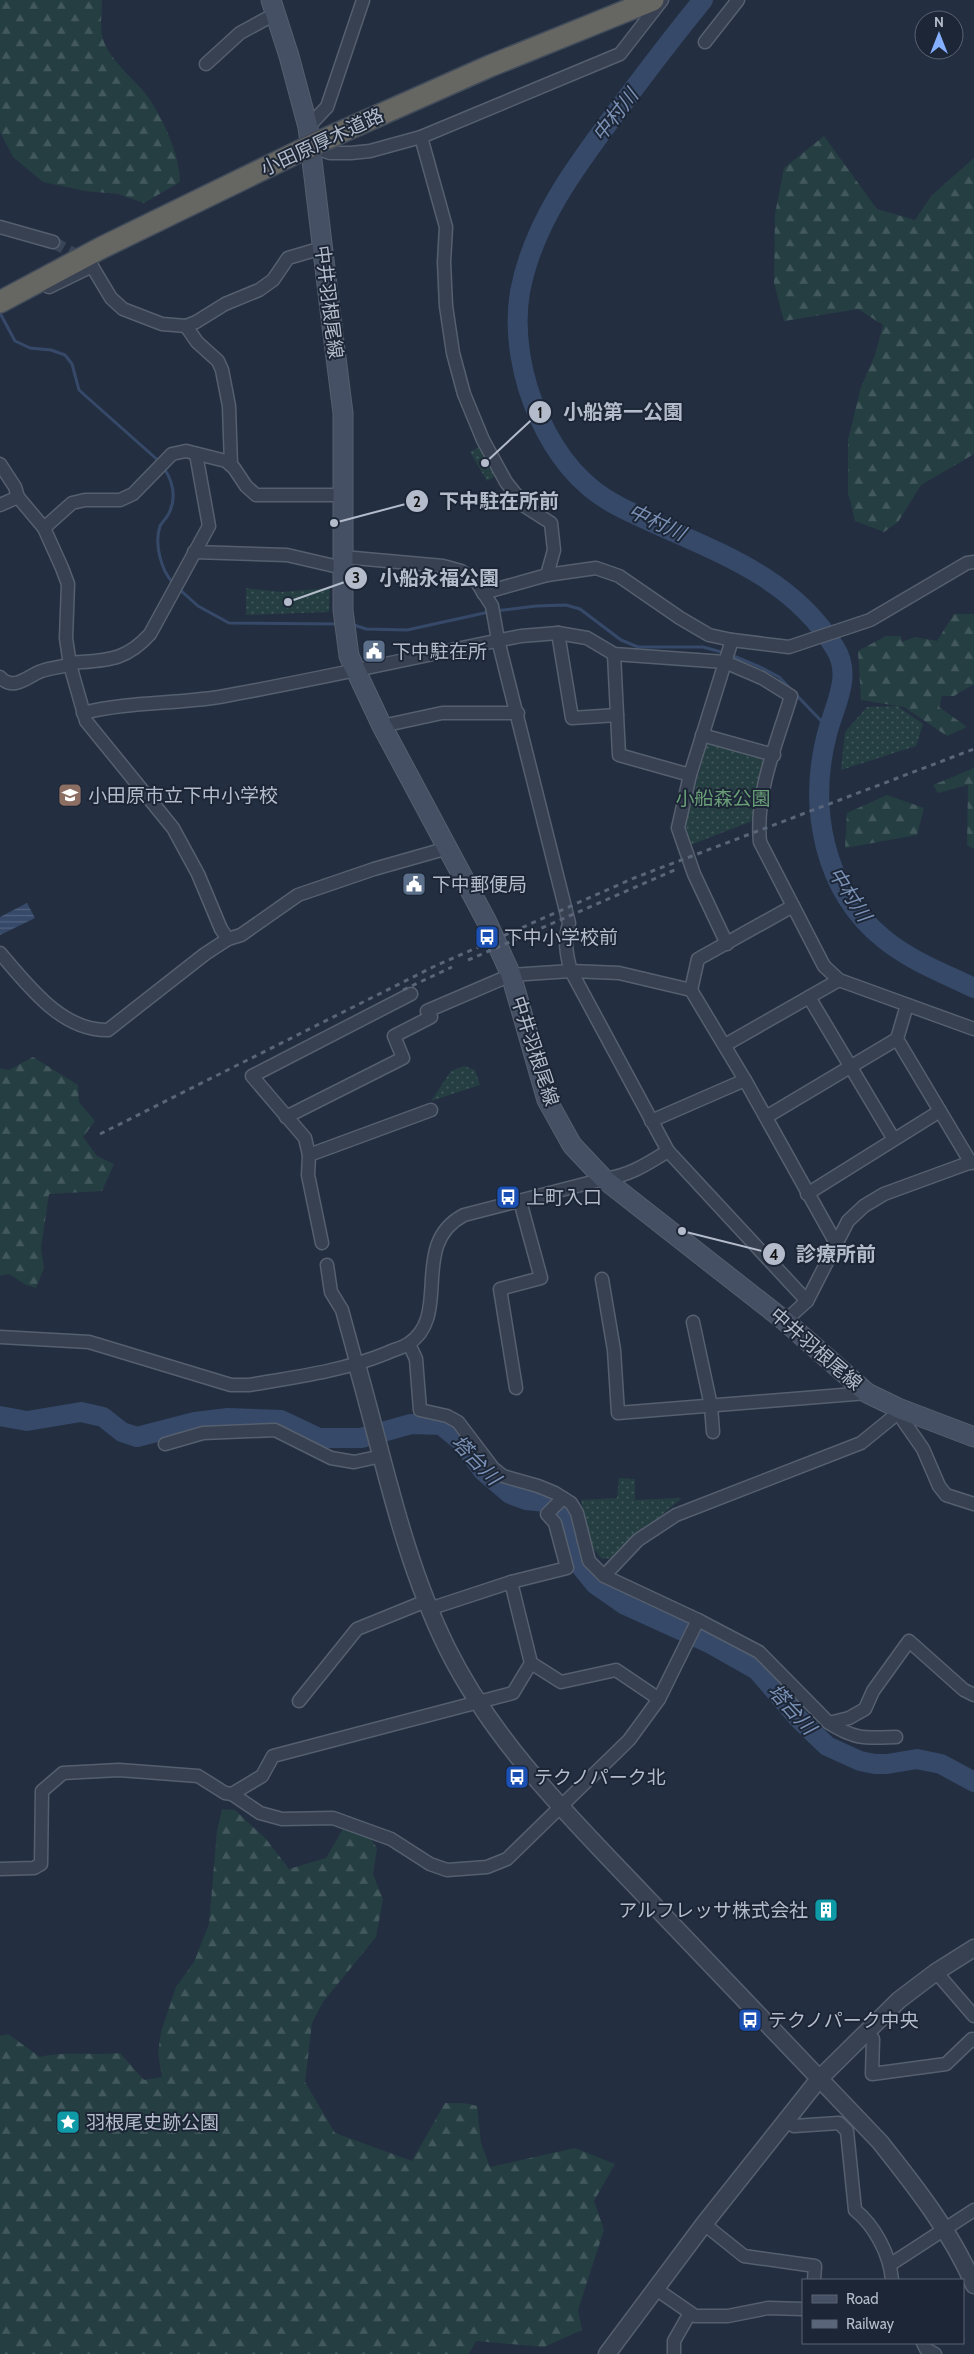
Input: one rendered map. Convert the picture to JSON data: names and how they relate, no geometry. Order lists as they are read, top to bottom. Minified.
{"streets":{"highway":["小田原厚木道路"],"main road":["中井羽根尾線"]},"crossings":[["小田原厚木道路","中井羽根尾線"]],"water":["中村川","塔台川"],"parks":["小船森公園"],"places":{"other":["小船第一公園","下中駐在所前","小船永福公園","診療所前"],"public building":["下中駐在所","下中郵便局"],"school or university":["小田原市立下中小学校"],"bus stop":["下中小学校前","上町入口","テクノパーク北","テクノパーク中央"],"building":["アルフレッサ株式会社"],"place":["羽根尾史跡公園"]},"legend":["Road","Railway"],"north":"top"}
